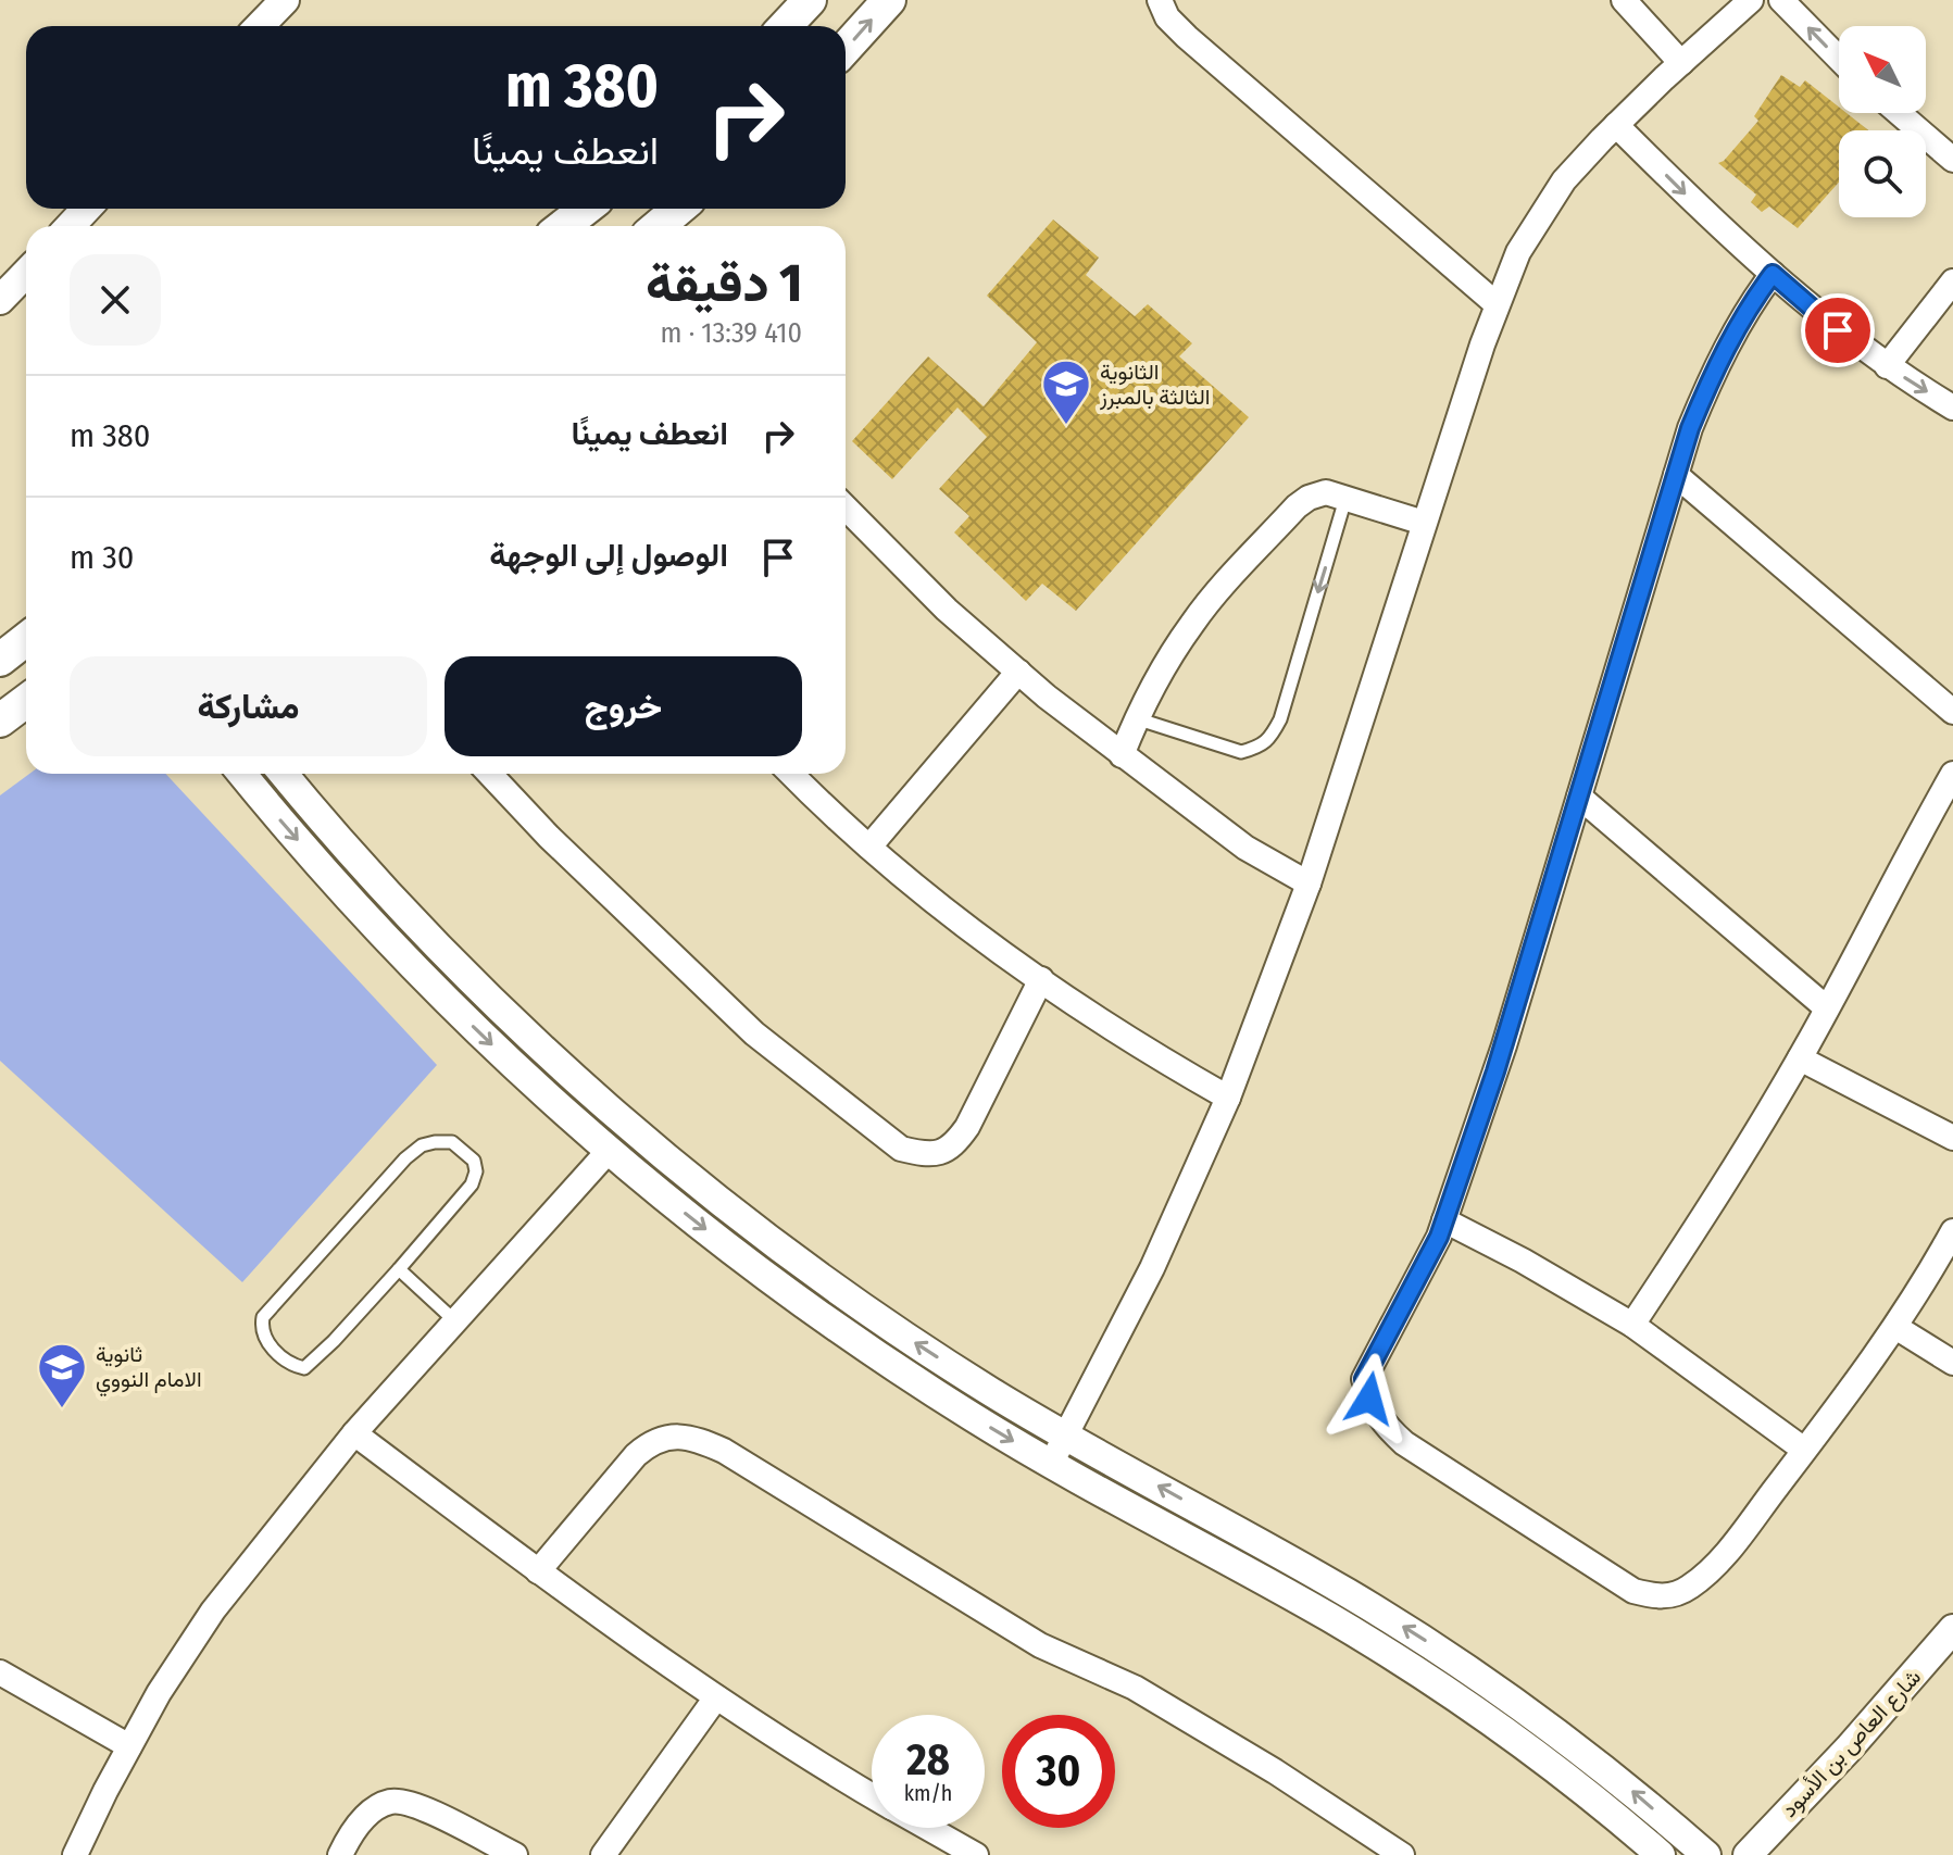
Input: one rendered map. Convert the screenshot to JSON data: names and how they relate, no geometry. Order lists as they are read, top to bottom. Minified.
{"streets":{"street":["شارع العاص بن الأسود"]},"places":{"school or university":["الثانوية الثالثة بالمبرز","ثانوية الامام النووي"]},"north":"top left","page":{"turn":["380 m","انعطف يمينًا"],"heading":["1 دقيقة","410 m · 13:39"],"list":[{"name":"انعطف يمينًا","value":"380 m"},{"name":"الوصول إلى الوجهة","value":"30 m"}],"buttons":["خروج","مشاركة"],"speed":"28 km/h","limit":"30"}}
